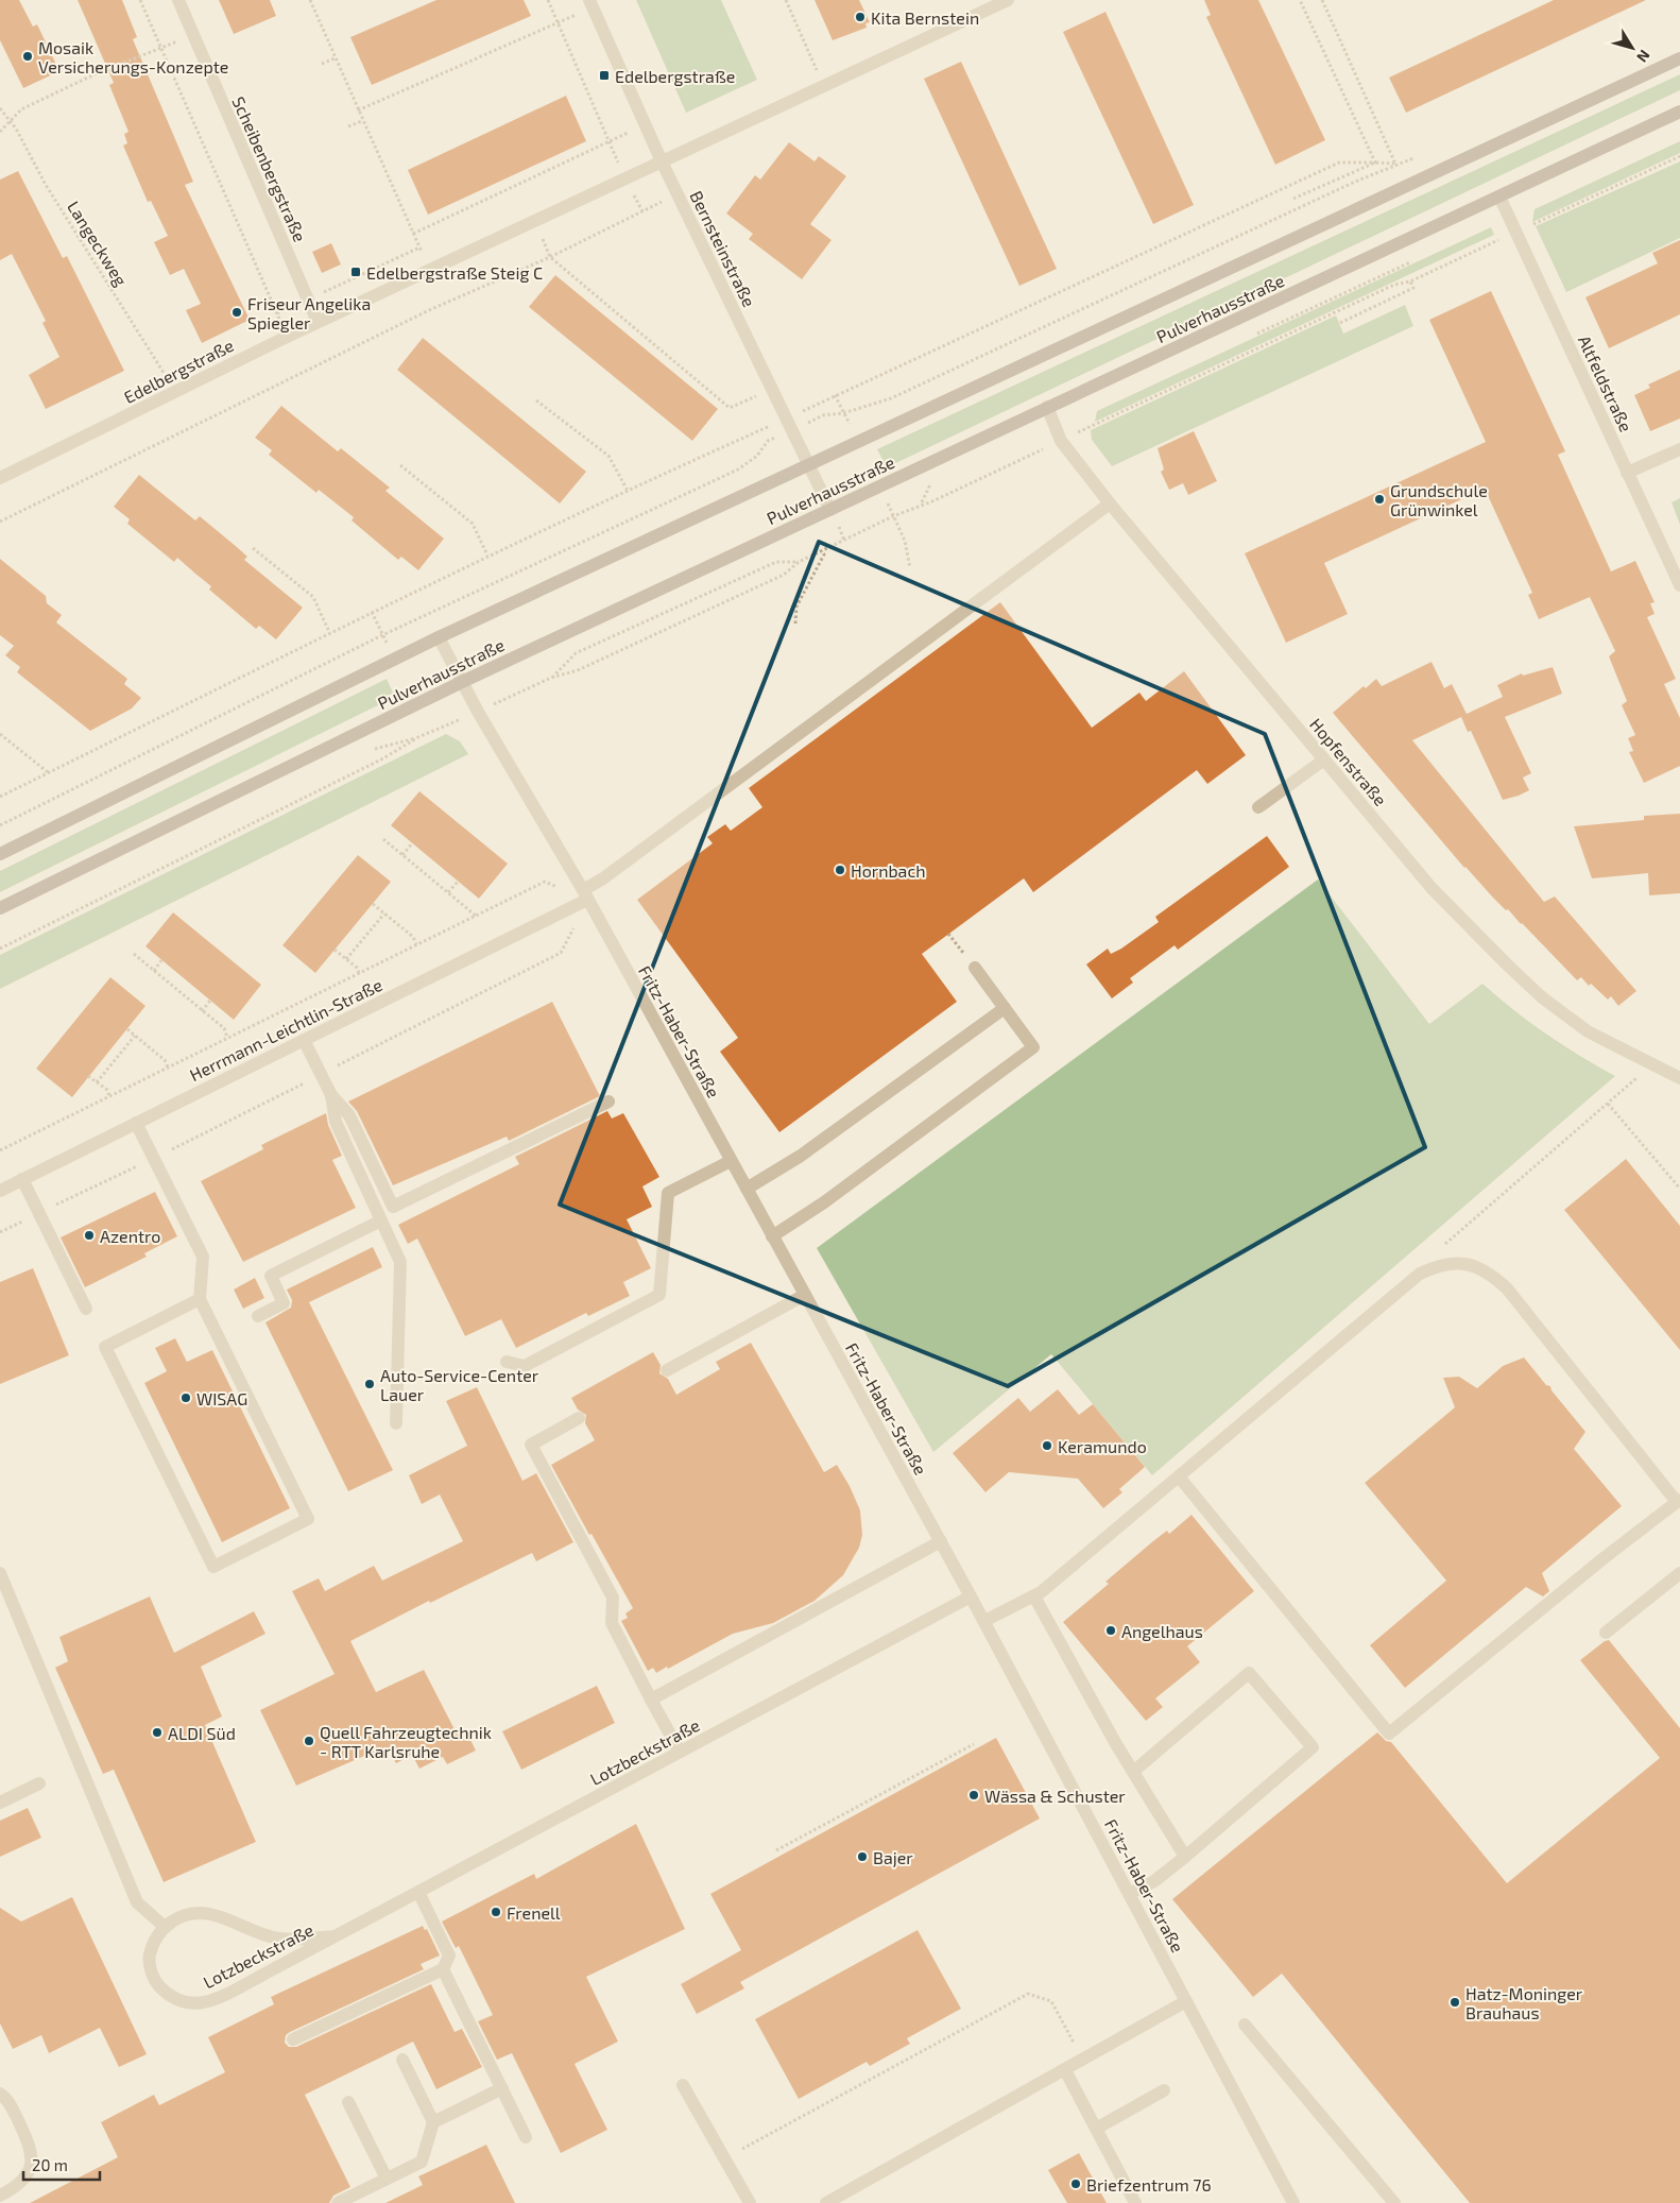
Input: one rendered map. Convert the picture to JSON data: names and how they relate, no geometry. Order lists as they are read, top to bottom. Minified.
{"streets":{"main road":["Pulverhausstraße"],"street":["Scheibenbergstraße","Bernsteinstraße","Edelbergstraße","Altfeldstraße","Hopfenstraße","Herrmann-Leichtlin-Straße","Fritz-Haber-Straße","Lotzbeckstraße"],"path":["Langeckweg"]},"crossings":[["Scheibenbergstraße","Edelbergstraße"],["Langeckweg","Edelbergstraße"],["Bernsteinstraße","Pulverhausstraße"],["Bernsteinstraße","Edelbergstraße"],["Pulverhausstraße","Altfeldstraße"],["Pulverhausstraße","Hopfenstraße"],["Pulverhausstraße","Fritz-Haber-Straße"],["Hopfenstraße","Herrmann-Leichtlin-Straße"],["Herrmann-Leichtlin-Straße","Fritz-Haber-Straße"],["Fritz-Haber-Straße","Lotzbeckstraße"]],"places":{"other":["Kita Bernstein","Mosaik Versicherungs-Konzepte","Friseur Angelika Spiegler","Grundschule Grünwinkel","Hornbach","Azentro","Auto-Service-Center Lauer","WISAG","Keramundo","Angelhaus","ALDI Süd","Quell Fahrzeugtechnik - RTT Karlsruhe","Wässa & Schuster","Bajer","Frenell","Hatz-Moninger Brauhaus","Briefzentrum 76"],"transit":["Edelbergstraße","Edelbergstraße Steig C"]},"scale_bar":"20 m","north":"bottom right"}
